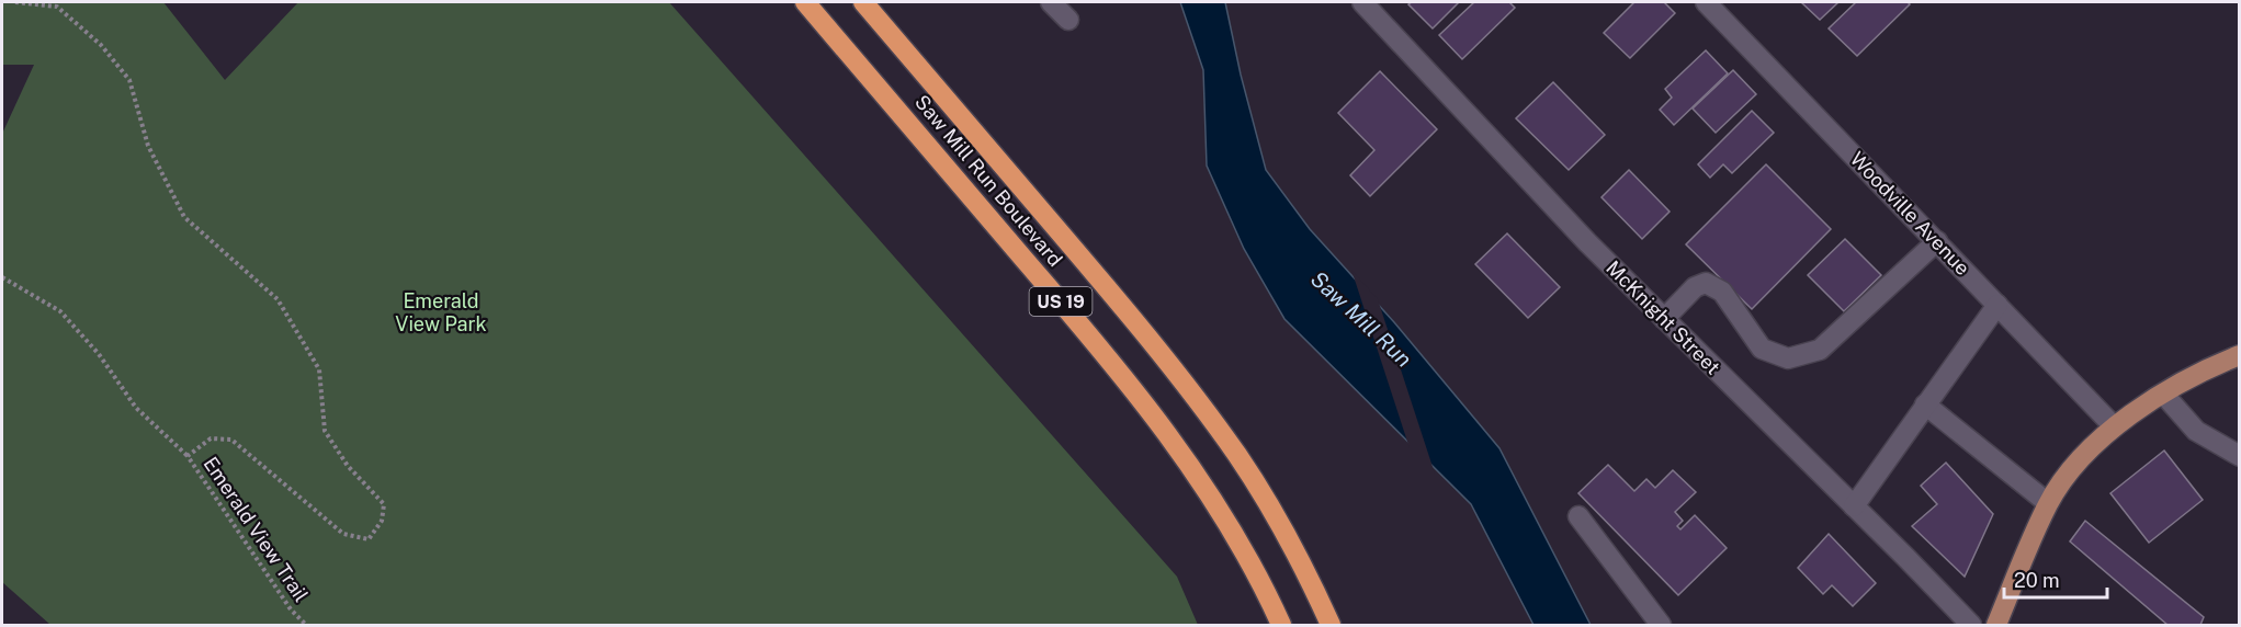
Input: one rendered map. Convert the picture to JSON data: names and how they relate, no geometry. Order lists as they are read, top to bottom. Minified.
{"streets":{"highway":["Saw Mill Run Boulevard","US 19"],"street":["Woodville Avenue","McKnight Street"],"path":["Emerald View Trail"]},"water":["Saw Mill Run"],"parks":["Emerald View Park"],"scale_bar":"20 m"}
